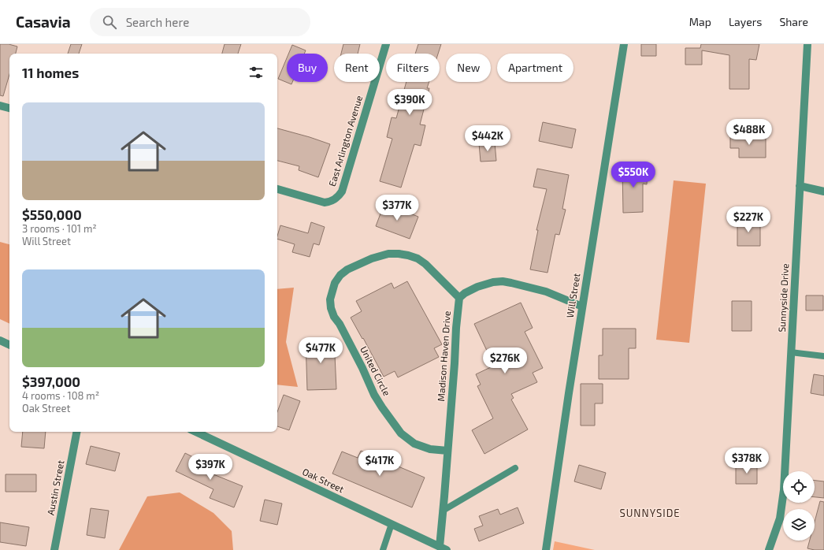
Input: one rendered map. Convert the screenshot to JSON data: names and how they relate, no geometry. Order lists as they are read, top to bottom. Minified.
{"streets":{"street":["East Arlington Avenue","Will Street","Sunnyside Drive","Madison Haven Drive","United Circle","Oak Street","Austin Street"]},"crossings":[["Madison Haven Drive","United Circle"],["Madison Haven Drive","Oak Street"]],"districts":["SUNNYSIDE"],"page":{"header":"Casavia","search":"Search here","nav":["Map","Layers","Share"],"chip":["Buy","Rent","Filters","New","Apartment"],"heading":"11 homes","price":["$390K","$488K","$442K","$550K","$377K","$227K","$477K","$276K","$378K","$417K","$397K"],"list":[{"name":"$550,000","note":"3 rooms · 101 m² · Will Street"},{"name":"$397,000","note":"4 rooms · 108 m² · Oak Street"}]}}
